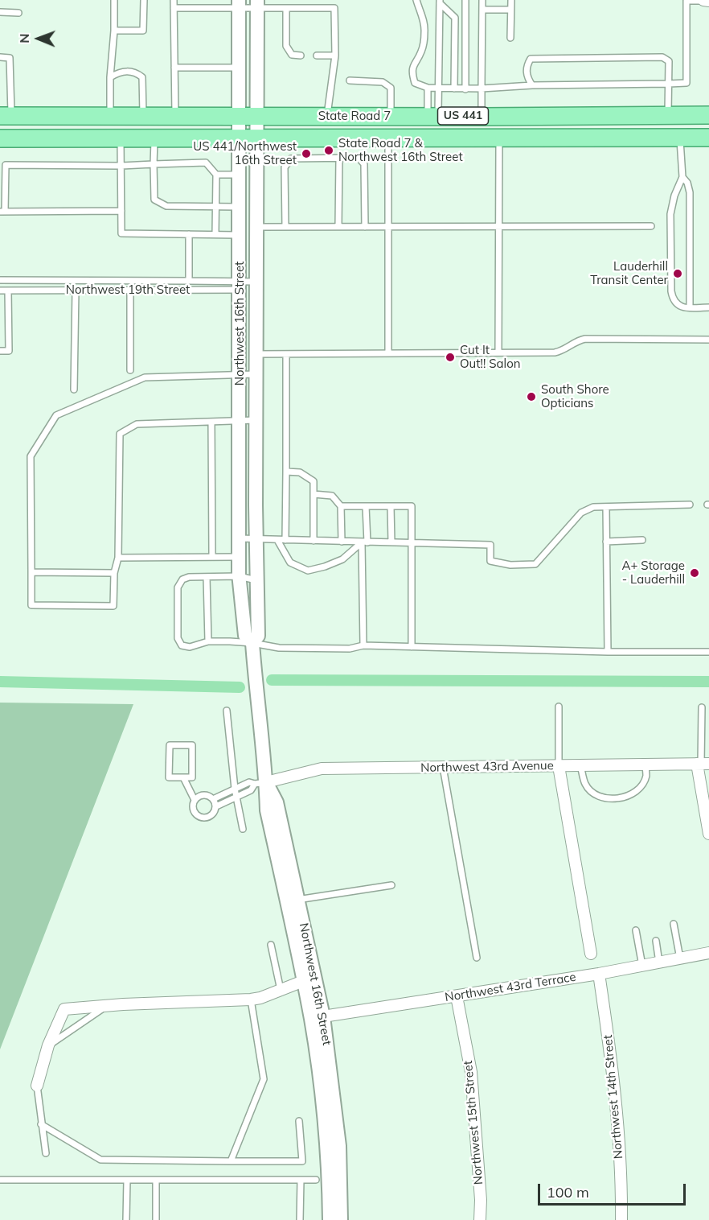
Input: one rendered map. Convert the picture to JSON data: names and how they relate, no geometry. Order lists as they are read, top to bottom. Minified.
{"streets":{"main road":["State Road 7","US 441"],"street":["Northwest 19th Street","Northwest 16th Street","Northwest 43rd Avenue","Northwest 43rd Terrace","Northwest 14th Street","Northwest 15th Street"]},"crossings":[["State Road 7","Northwest 16th Street"],["Northwest 19th Street","Northwest 16th Street"],["Northwest 16th Street","Northwest 43rd Avenue"],["Northwest 16th Street","Northwest 43rd Terrace"],["Northwest 43rd Terrace","Northwest 14th Street"],["Northwest 43rd Terrace","Northwest 15th Street"]],"places":["State Road 7 & Northwest 16th Street","US 441/Northwest 16th Street","Lauderhill Transit Center","Cut It Out!! Salon","South Shore Opticians","A+ Storage - Lauderhill"],"scale_bar":"100 m","north":"left"}
